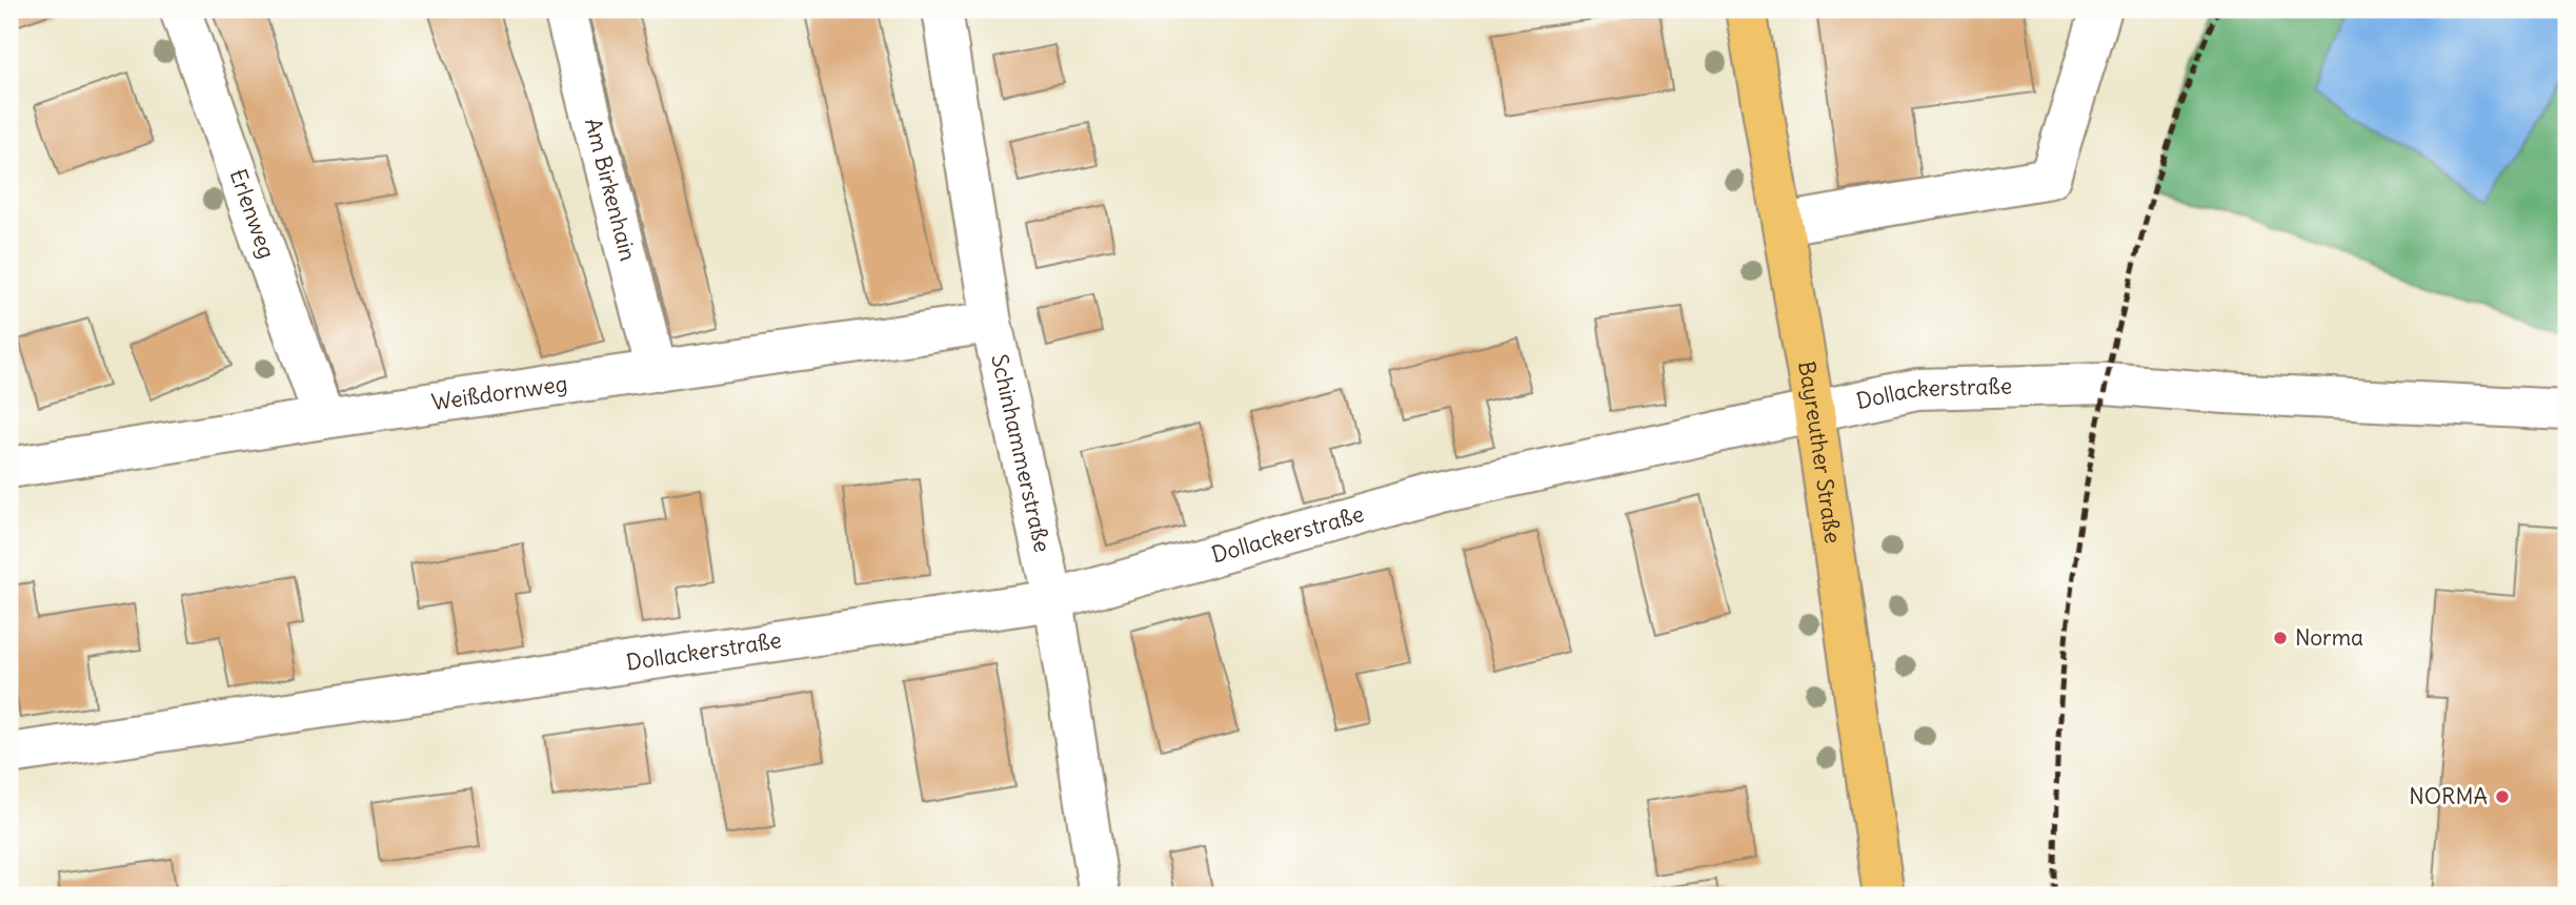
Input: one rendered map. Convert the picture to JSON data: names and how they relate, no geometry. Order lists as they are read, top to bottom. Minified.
{"streets":{"main road":["Bayreuther Straße"],"street":["Am Birkenhain","Erlenweg","Weißdornweg","Dollackerstraße","Schinhammerstraße"]},"crossings":[["Am Birkenhain","Weißdornweg"],["Erlenweg","Weißdornweg"],["Weißdornweg","Schinhammerstraße"],["Dollackerstraße","Bayreuther Straße"],["Dollackerstraße","Schinhammerstraße"]],"places":["Norma","NORMA"]}
